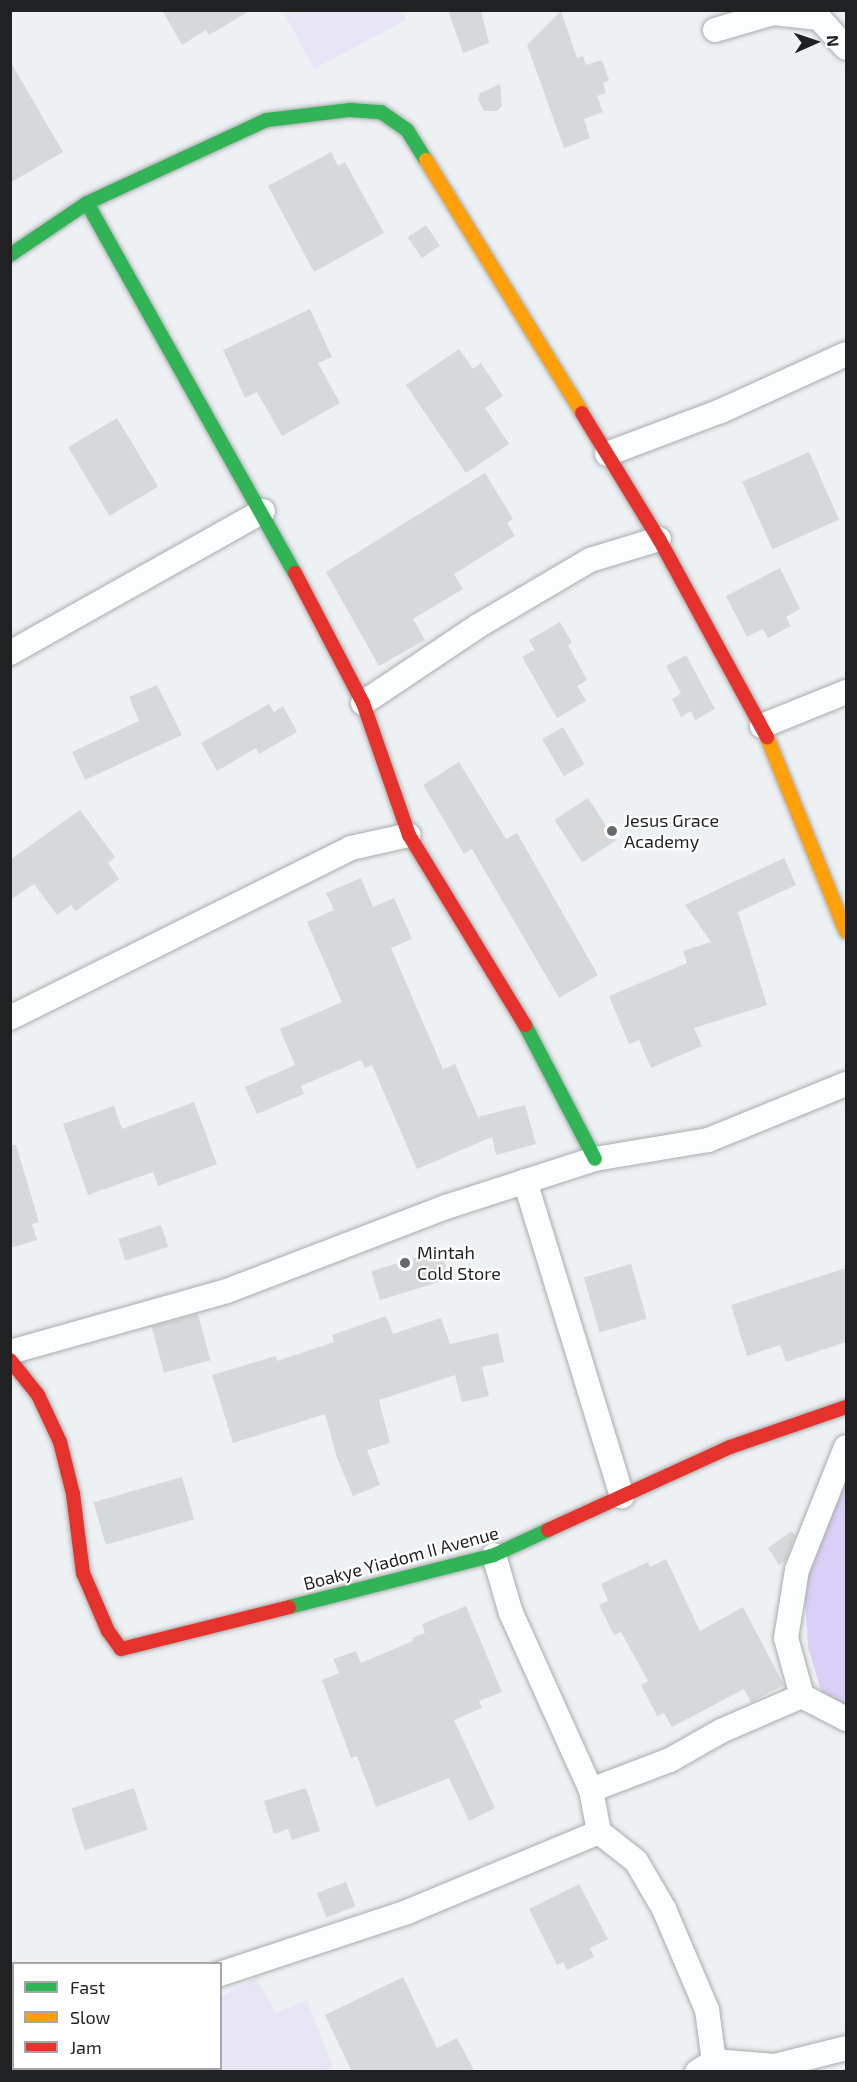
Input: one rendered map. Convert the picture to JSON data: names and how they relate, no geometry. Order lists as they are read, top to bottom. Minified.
{"streets":{"street":["Boakye Yiadom II Avenue"]},"places":["Jesus Grace Academy","Mintah Cold Store"],"legend":["Fast","Slow","Jam"],"north":"right"}
